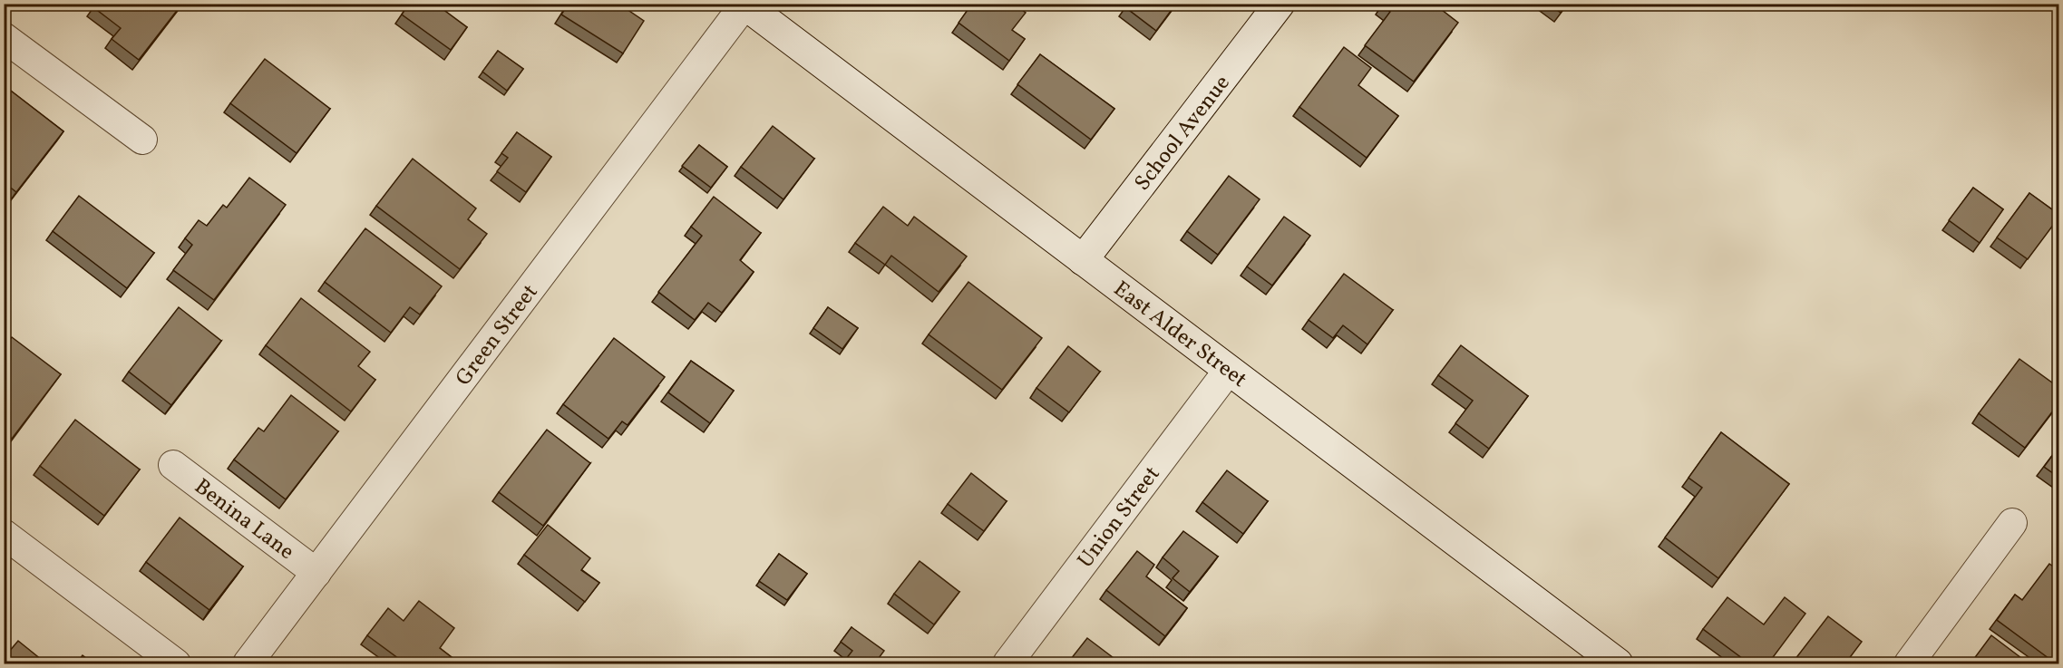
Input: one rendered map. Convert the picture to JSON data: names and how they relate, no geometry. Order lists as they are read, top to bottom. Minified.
{"streets":{"main road":["School Avenue","East Alder Street"],"street":["Green Street","Union Street","Benina Lane"]},"crossings":[["School Avenue","East Alder Street"],["East Alder Street","Green Street"],["East Alder Street","Union Street"],["Green Street","Benina Lane"]]}
